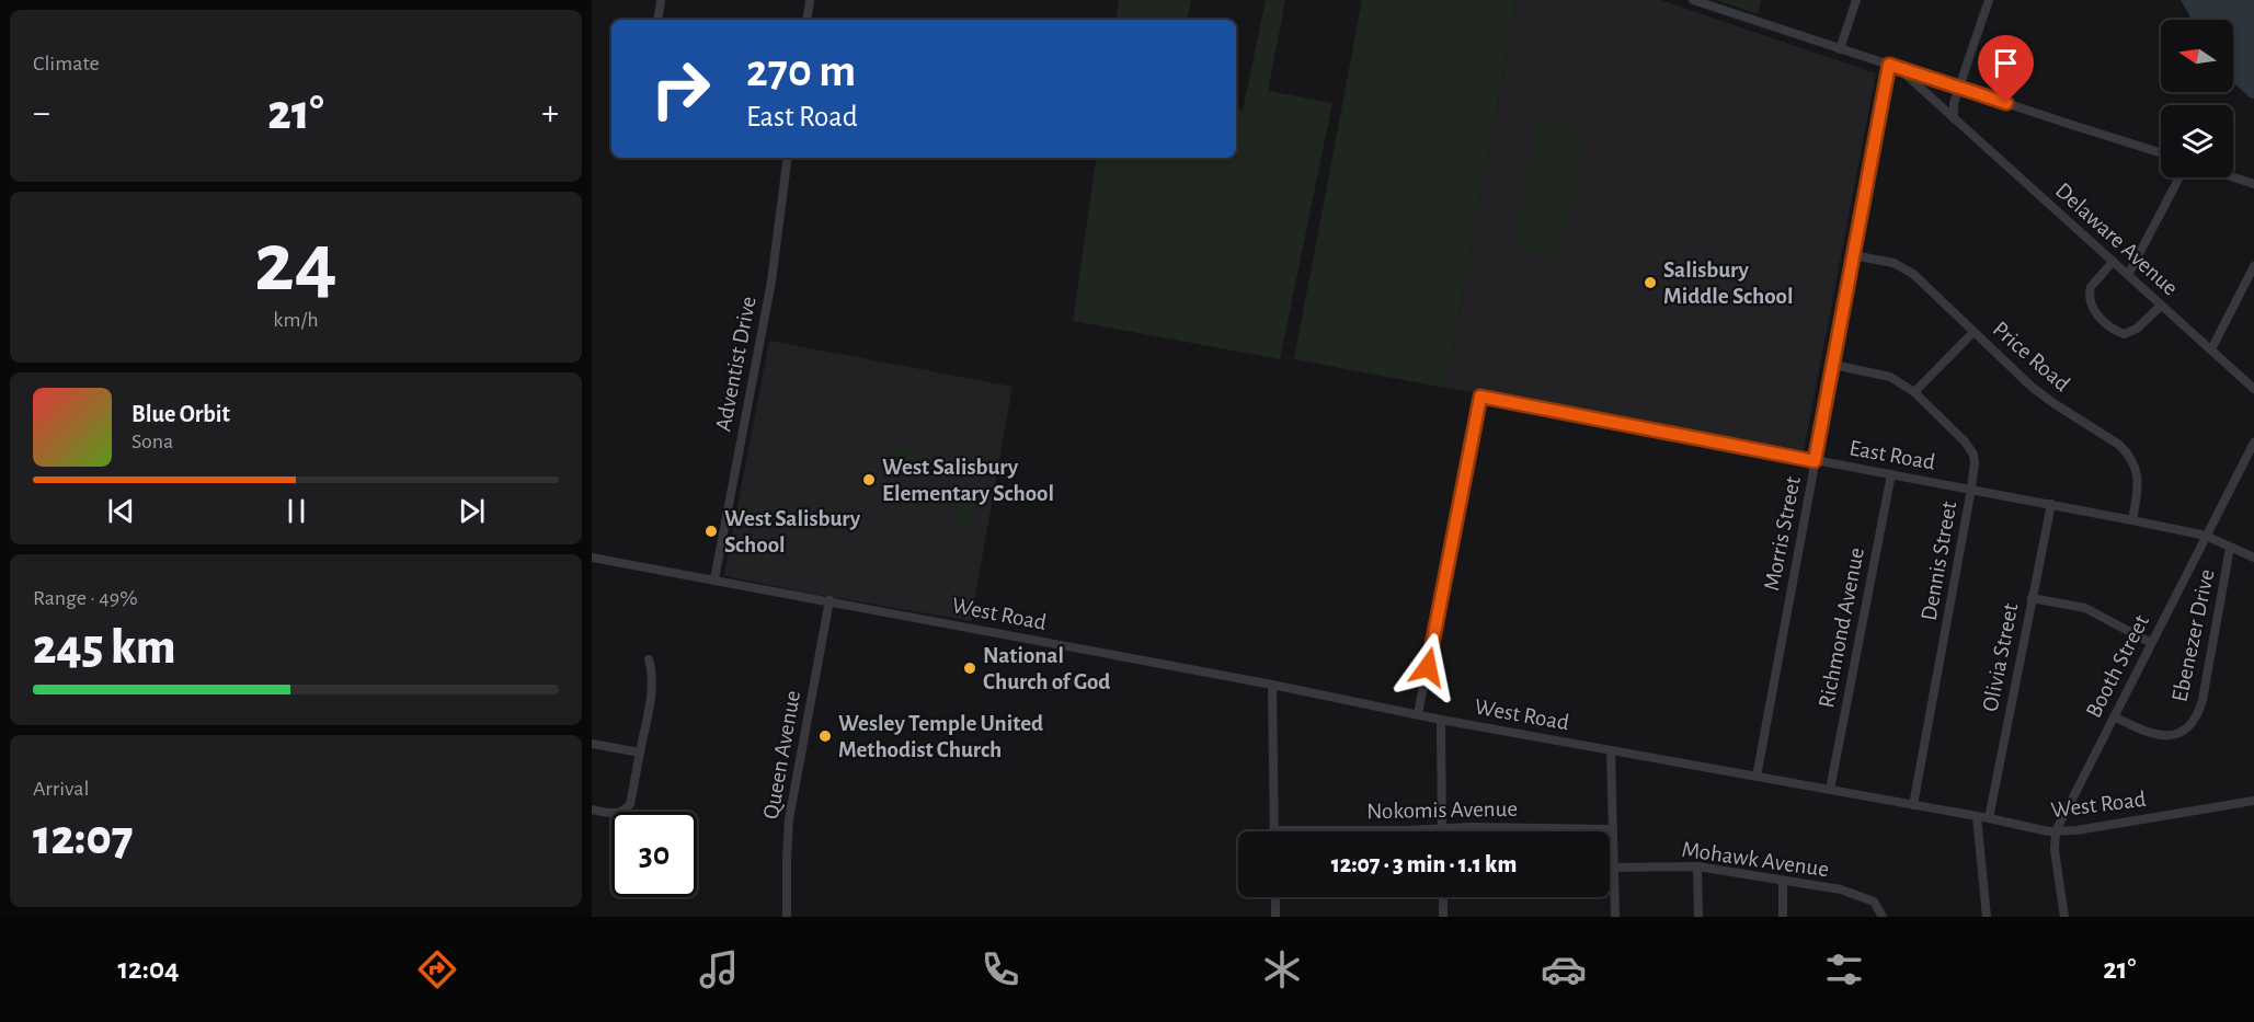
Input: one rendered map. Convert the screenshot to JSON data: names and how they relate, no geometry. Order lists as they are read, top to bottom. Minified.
{"streets":{"street":["Delaware Avenue","Price Road","Adventist Drive","East Road","Morris Street","Dennis Street","West Road","Richmond Avenue","Ebenezer Drive","Olivia Street","Booth Street","Queen Avenue","Nokomis Avenue","Mohawk Avenue"]},"crossings":[["Price Road","East Road"],["Price Road","Morris Street"],["Adventist Drive","West Road"],["East Road","Morris Street"],["East Road","Dennis Street"],["East Road","West Road"],["East Road","Richmond Avenue"],["East Road","Ebenezer Drive"],["East Road","Olivia Street"],["East Road","Booth Street"],["Morris Street","Dennis Street"],["Morris Street","West Road"],["Dennis Street","West Road"],["West Road","Richmond Avenue"],["West Road","Olivia Street"],["West Road","Booth Street"],["West Road","Queen Avenue"],["Ebenezer Drive","Booth Street"]],"places":["Salisbury Middle School","West Salisbury Elementary School","West Salisbury School","National Church of God","Wesley Temple United Methodist Church"],"north":"left","page":{"tile":["Climate",["24","km/h"],["Range · 49%","245 km"],["Arrival","12:07"]],"turn":["270 m","East Road"],"heat":["−","21°","+"],"song":["Blue Orbit","Sona"],"limit":"30","trip":"12:07 · 3 min · 1.1 km","tabs":["12:04","21°"]}}
